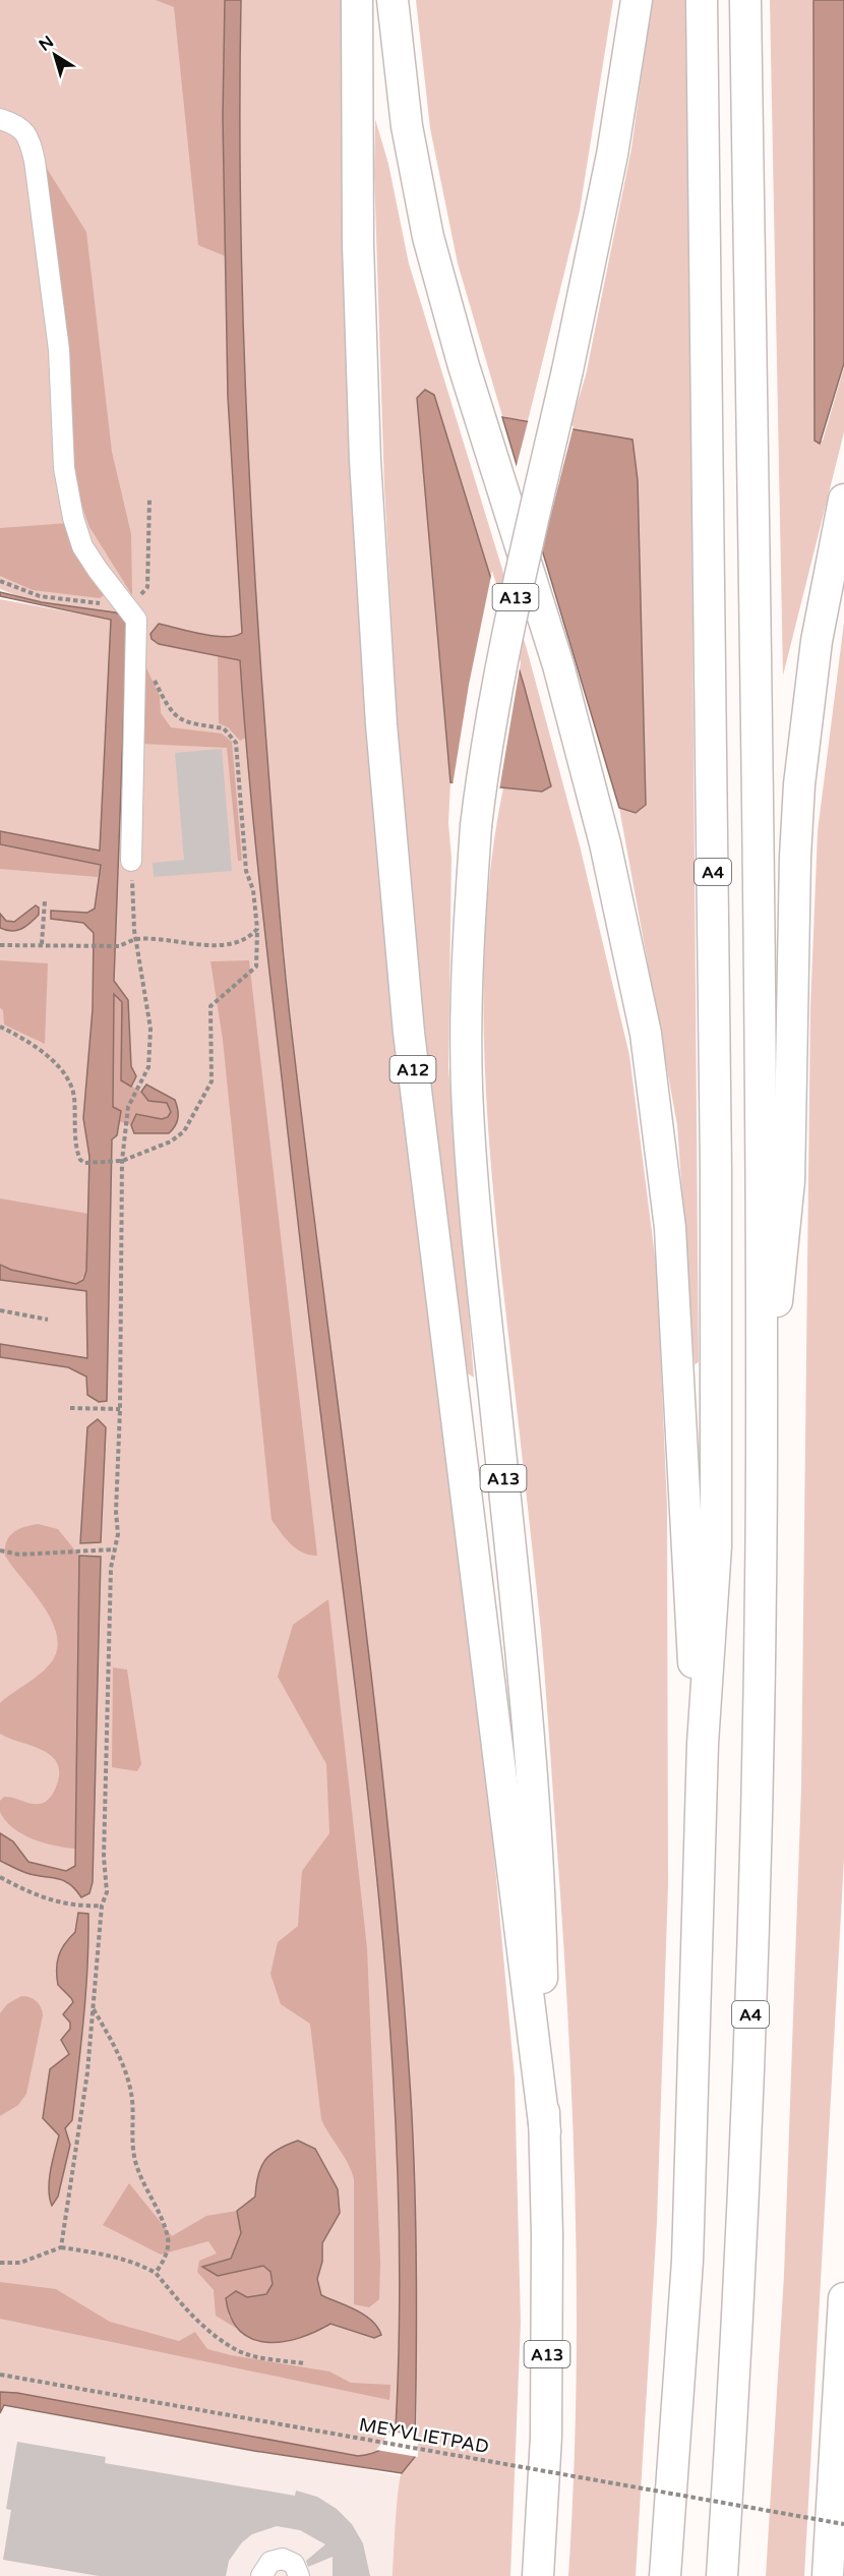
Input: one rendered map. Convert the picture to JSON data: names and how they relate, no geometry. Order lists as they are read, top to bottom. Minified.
{"streets":{"highway":["A13","A4","A12"],"path":["MEYVLIETPAD"]},"crossings":[["A13","A12"]],"north":"top left"}
